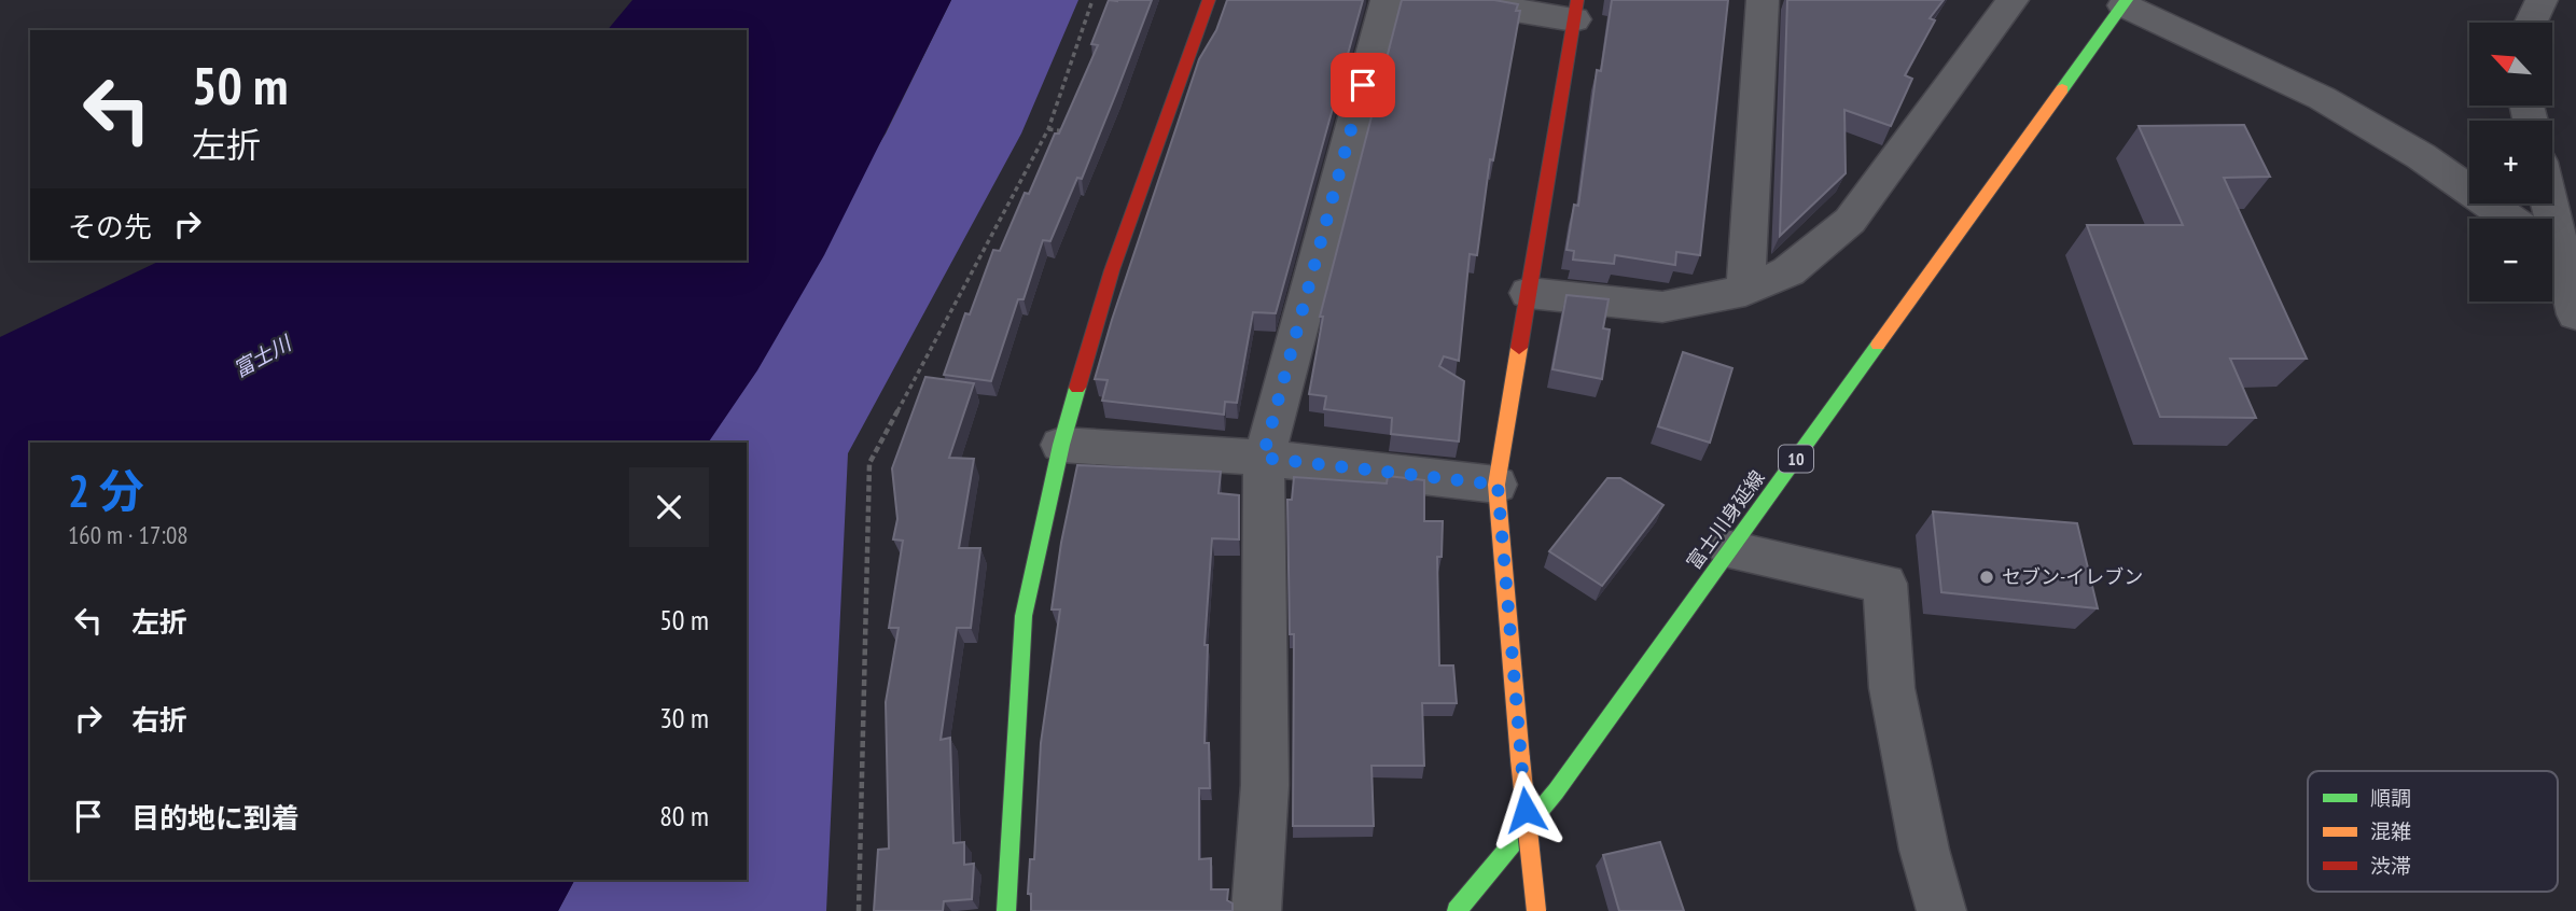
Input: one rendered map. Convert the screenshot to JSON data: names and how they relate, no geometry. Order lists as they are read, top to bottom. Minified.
{"streets":{"street":["10","富士川身延線"]},"water":["富士川"],"places":["セブン-イレブン"],"legend":["順調","混雑","渋滞"],"north":"top left","page":{"map_buttons":["+","−"],"turn":["50 m","左折"],"then":"その先","heading":["2 分","160 m · 17:08"],"list":[{"name":"左折","value":"50 m"},{"name":"右折","value":"30 m"},{"name":"目的地に到着","value":"80 m"}]}}
